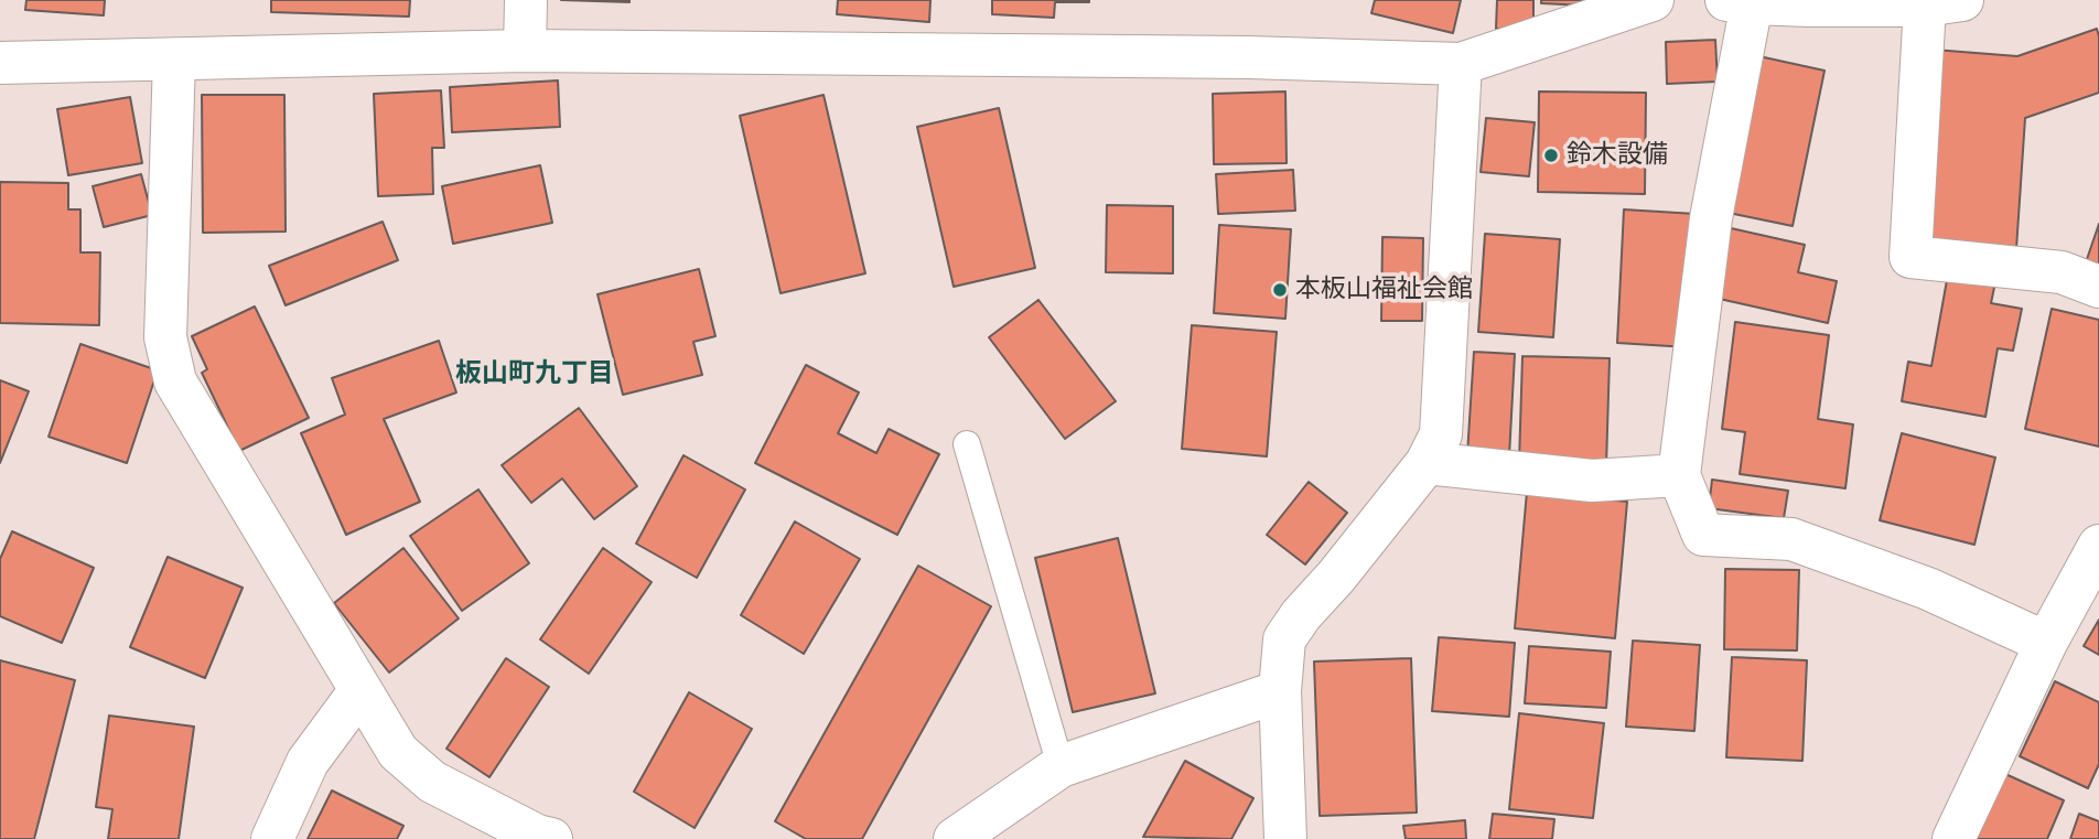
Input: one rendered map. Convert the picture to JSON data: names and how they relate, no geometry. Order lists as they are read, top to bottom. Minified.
{"districts":["板山町九丁目"],"places":["鈴木設備","本板山福祉会館"]}
